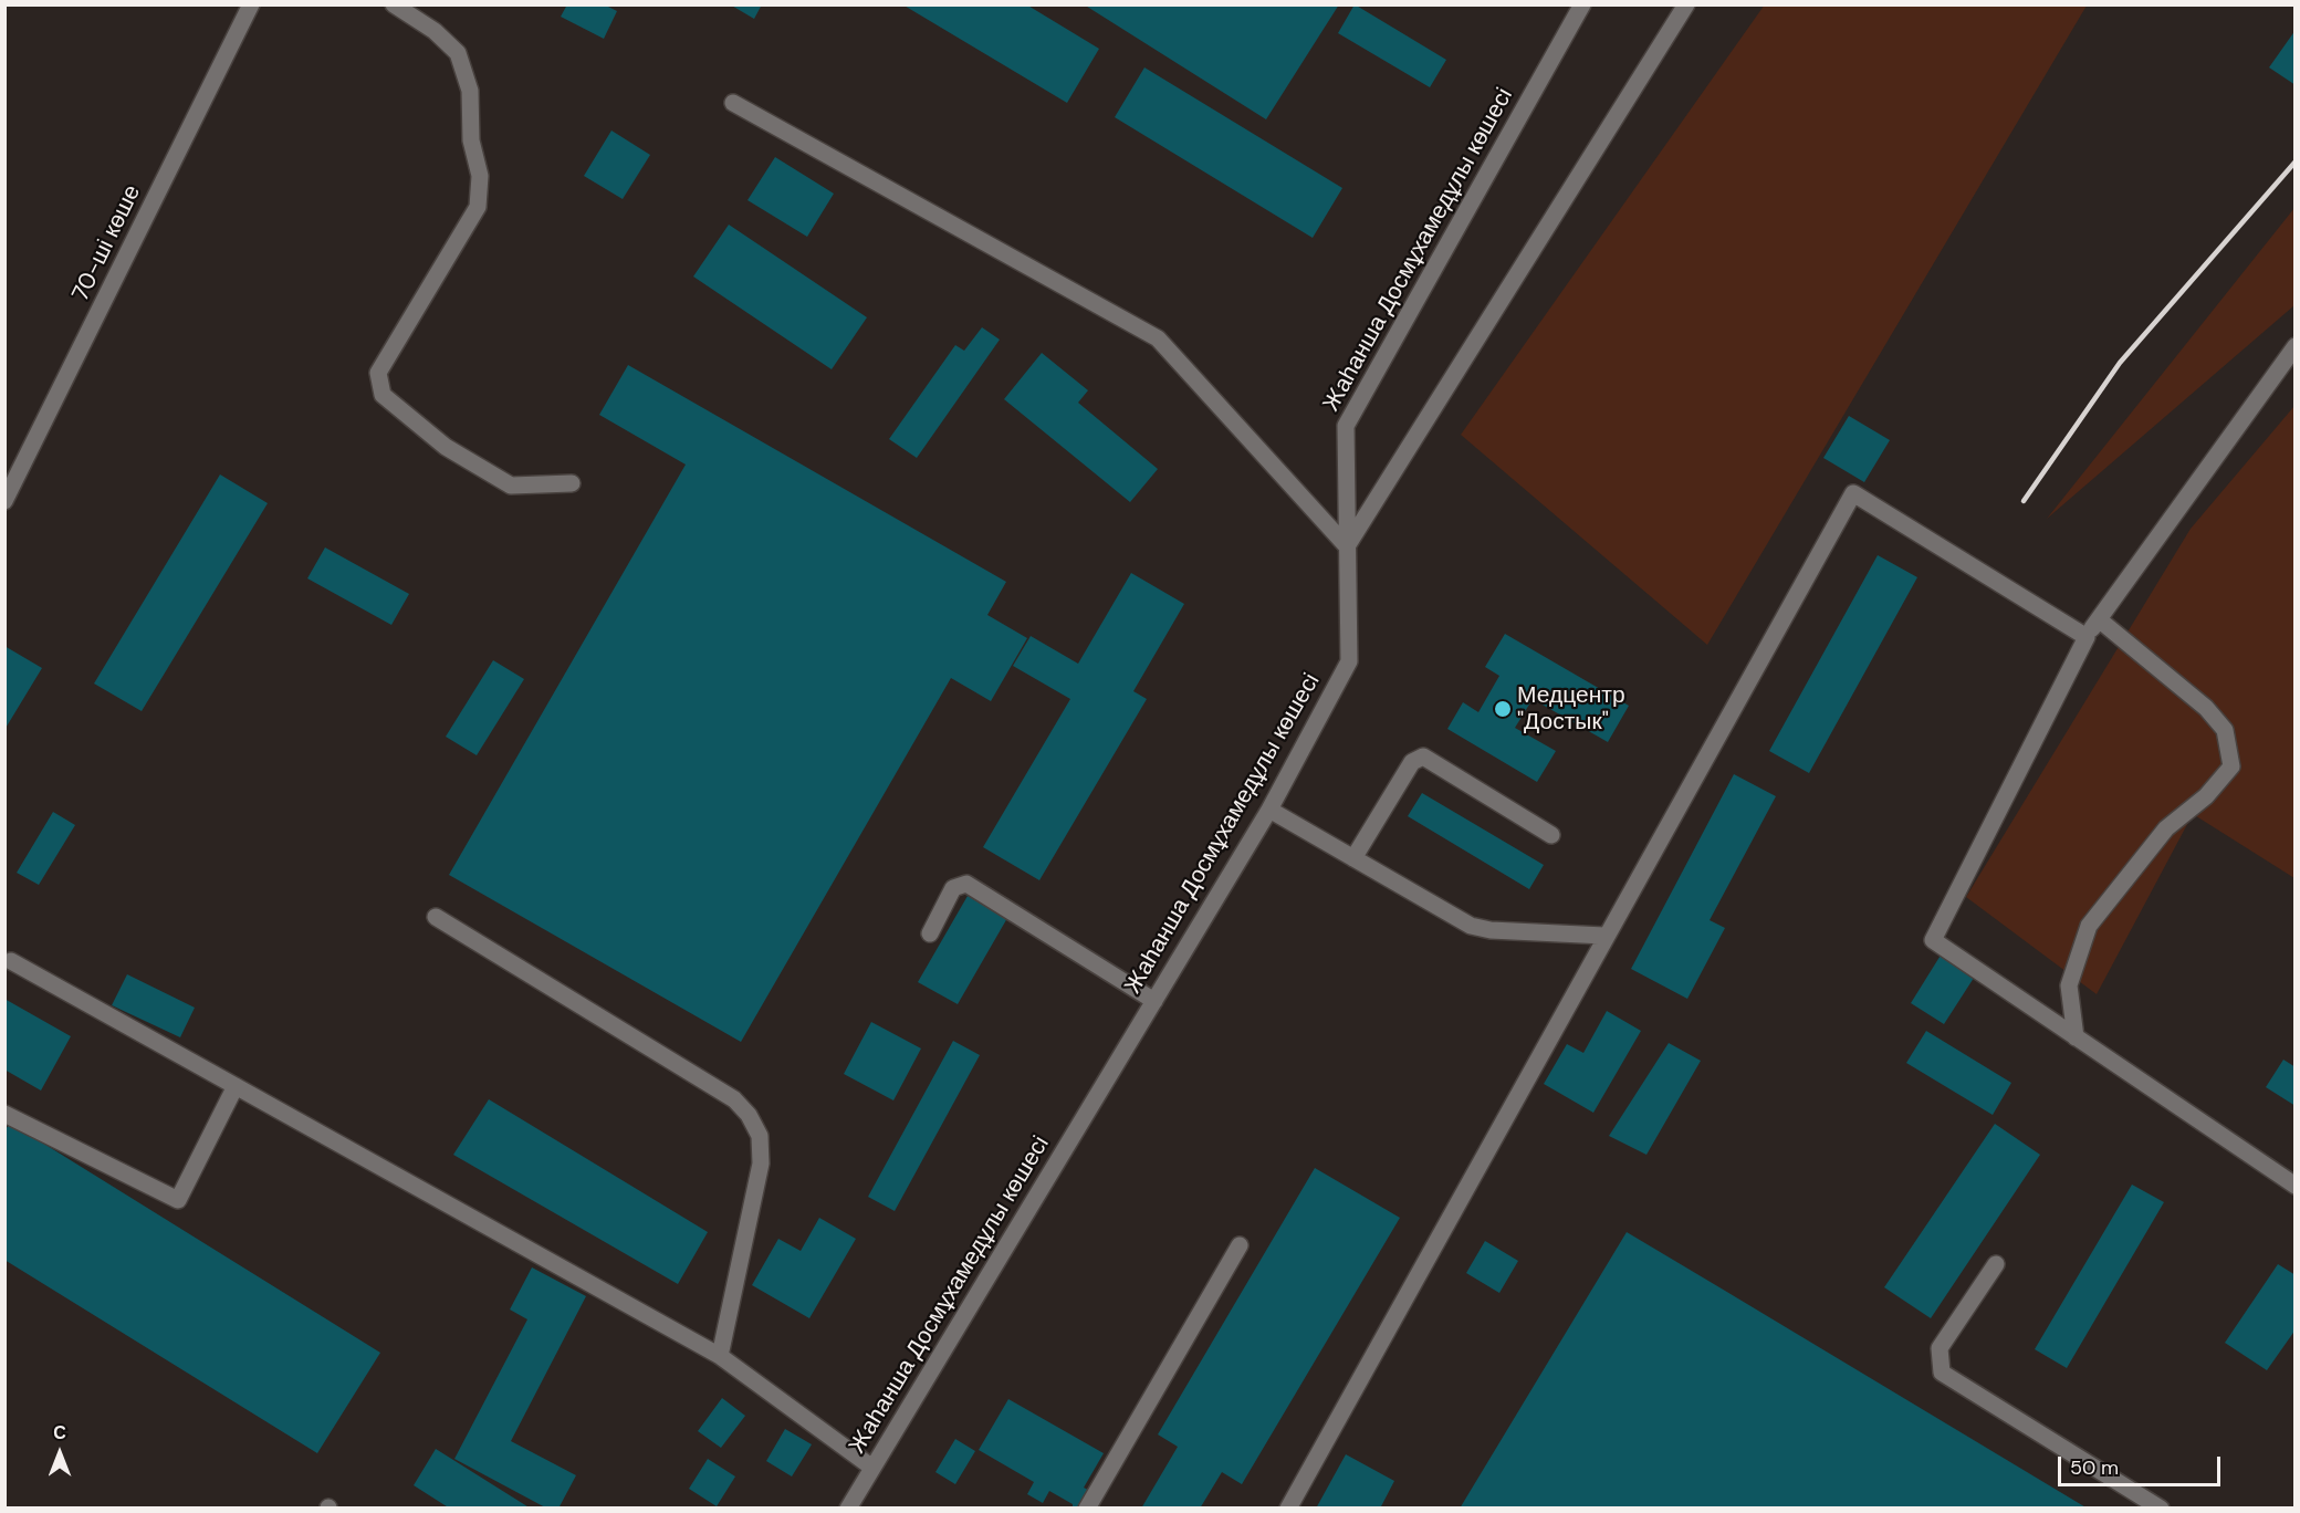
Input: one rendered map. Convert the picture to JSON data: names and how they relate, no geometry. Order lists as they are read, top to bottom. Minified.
{"streets":{"street":["70-ші көше","Жаһанша Досмұхамедұлы көшесі"]},"places":["Медцентр \"Достык\""],"scale_bar":"50 m","north":"top"}
